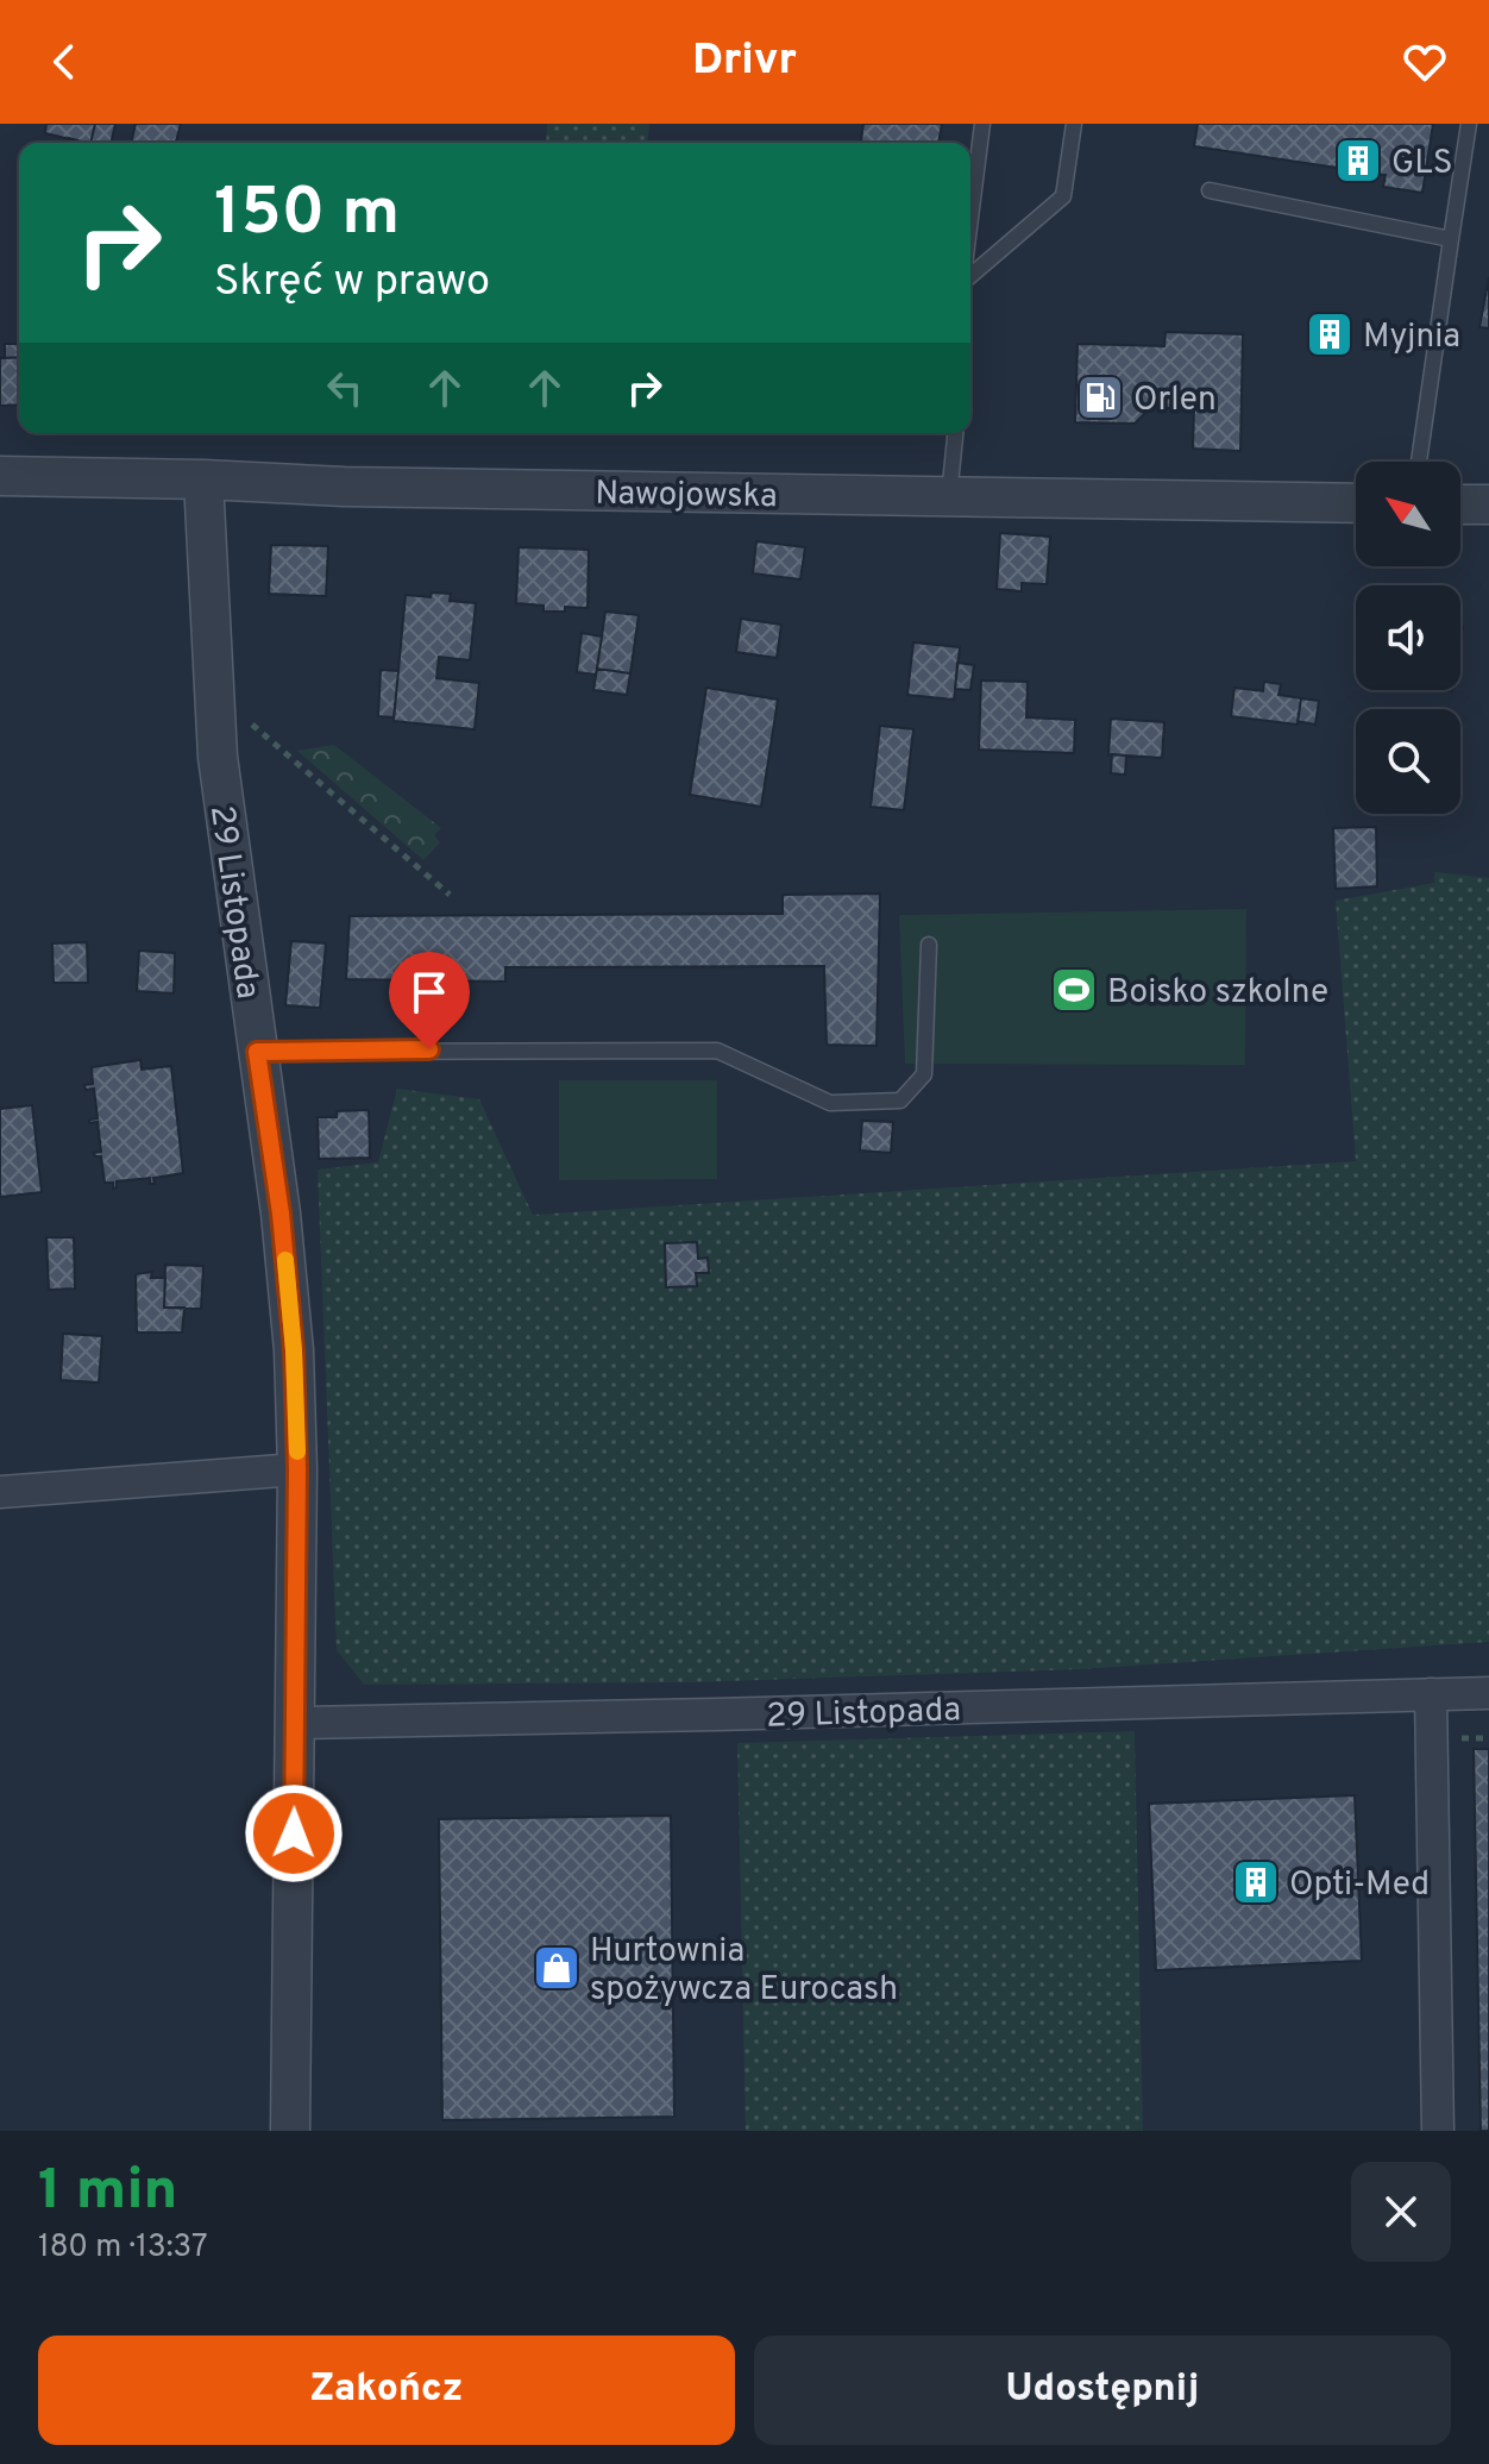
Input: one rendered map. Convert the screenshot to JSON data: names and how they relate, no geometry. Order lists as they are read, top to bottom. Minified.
{"streets":{"street":["Nawojowska","29 Listopada"]},"crossings":[["Nawojowska","29 Listopada"]],"places":{"building":["GLS","Myjnia","Opti-Med"],"fuel station":["Orlen"],"sports":["Boisko szkolne"],"shop":["Hurtownia spożywcza Eurocash"]},"north":"top left","page":{"header":"Drivr","turn":["150 m","Skręć w prawo"],"heading":["1 min","180 m · 13:37"],"buttons":["Zakończ","Udostępnij"]}}
